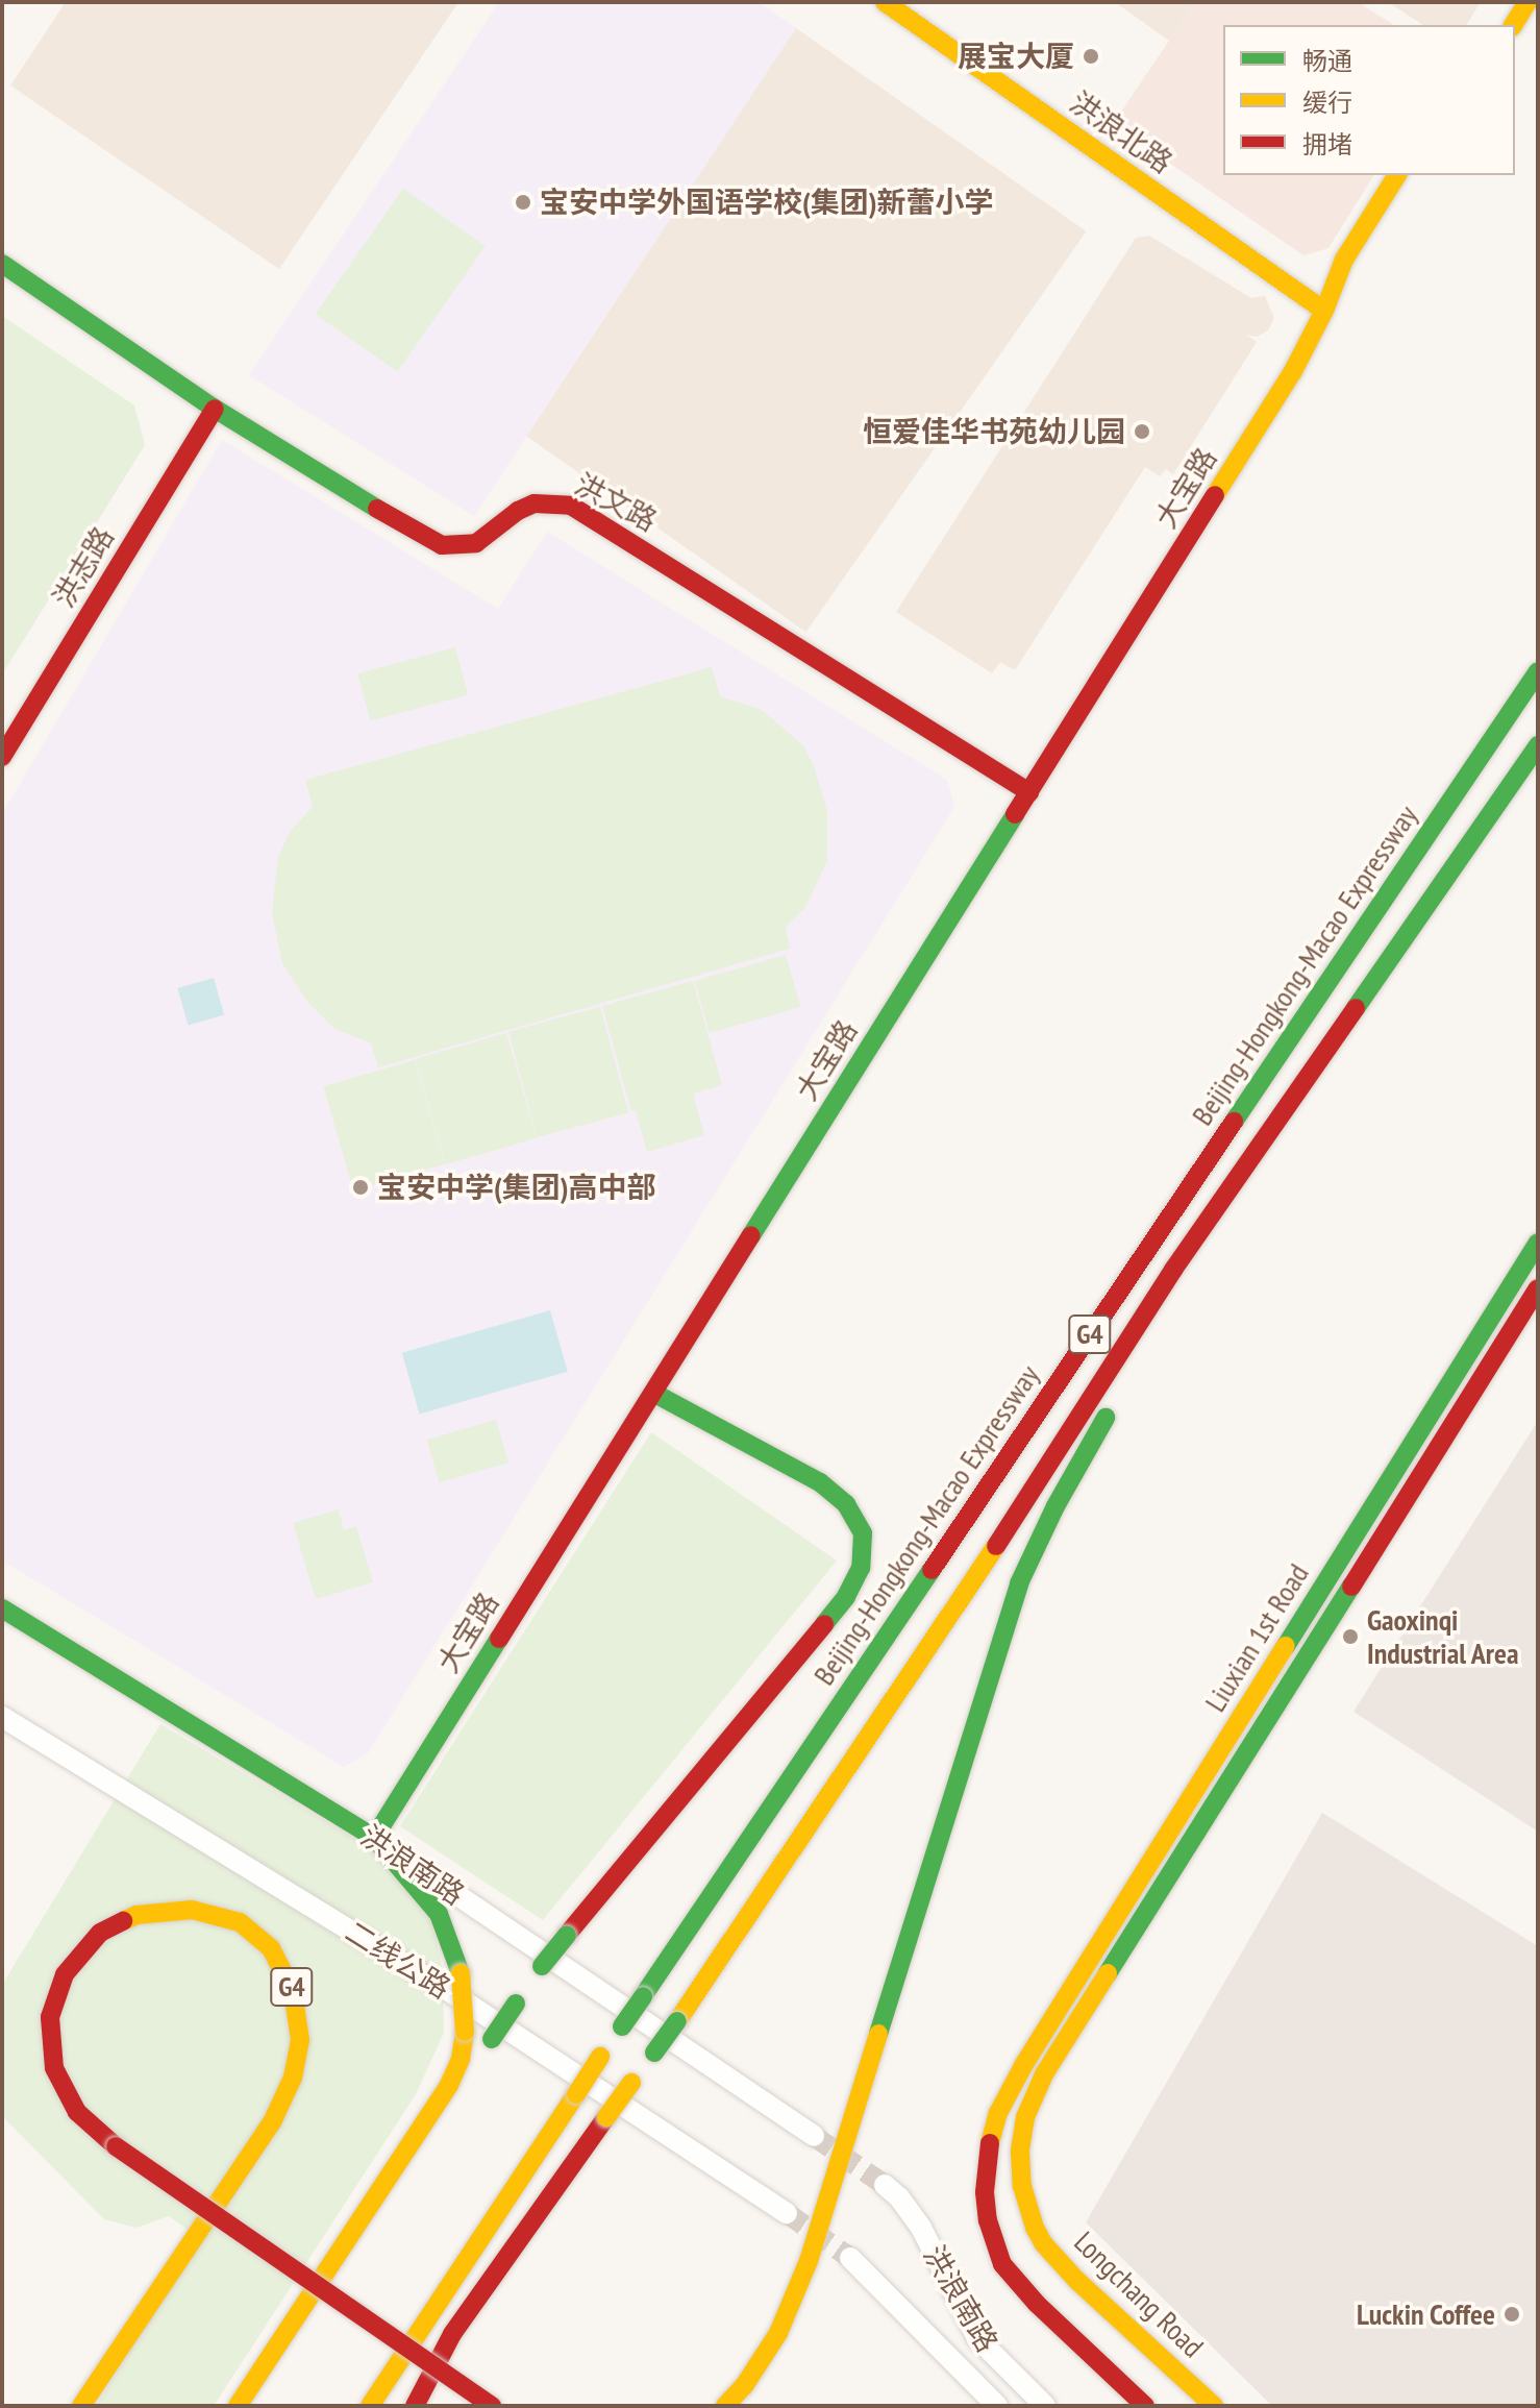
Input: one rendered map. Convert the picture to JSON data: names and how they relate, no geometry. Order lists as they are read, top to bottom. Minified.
{"streets":{"main road":["洪浪北路","大宝路","洪文路","洪志路","Beijing-Hongkong-Macao Expressway","G4","Liuxian 1st Road","洪浪南路","Longchang Road"],"street":["二线公路"]},"crossings":[["洪浪北路","大宝路"],["大宝路","洪文路"],["大宝路","洪浪南路"],["洪文路","洪志路"],["Liuxian 1st Road","Longchang Road"]],"places":["展宝大厦","宝安中学外国语学校(集团)新蕾小学","恒爱佳华书苑幼儿园","宝安中学(集团)高中部","Gaoxinqi Industrial Area","Luckin Coffee"],"legend":["畅通","缓行","拥堵"]}
